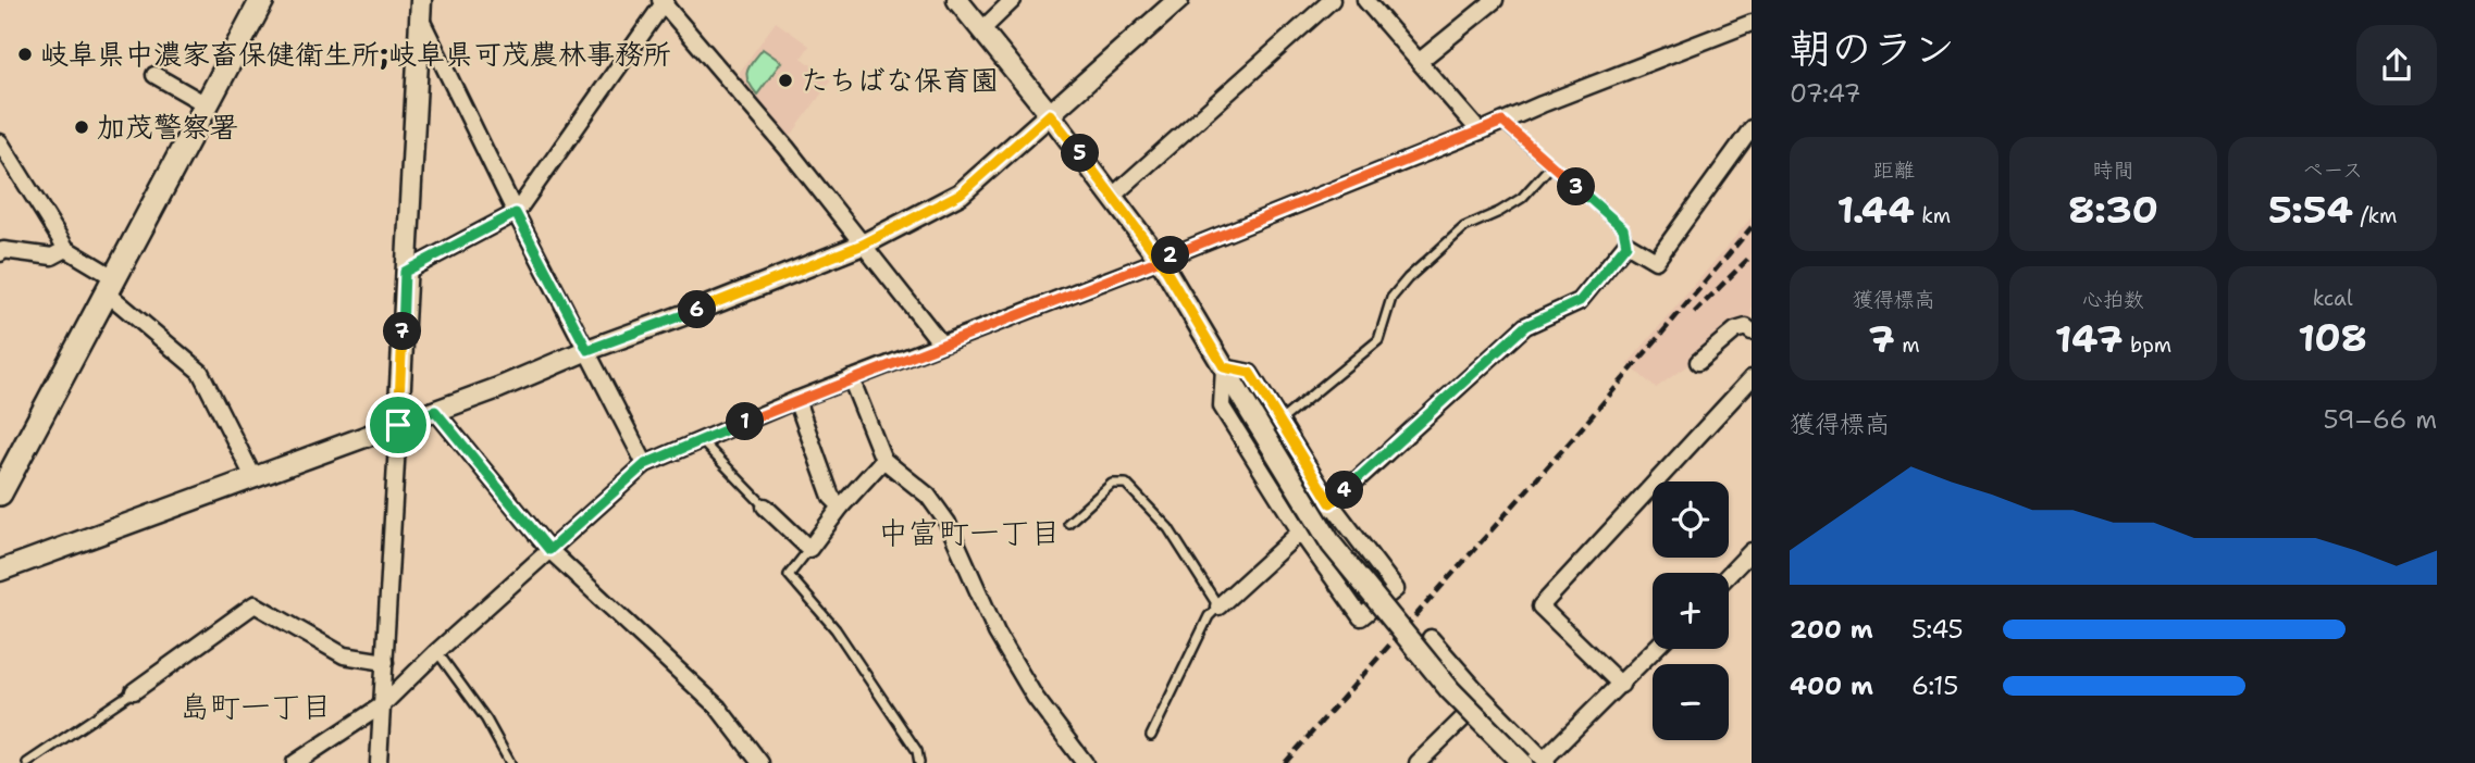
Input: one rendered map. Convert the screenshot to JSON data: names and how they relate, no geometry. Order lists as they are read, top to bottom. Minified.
{"districts":["中富町一丁目","島町一丁目"],"places":["岐阜県中濃家畜保健衛生所;岐阜県可茂農林事務所","たちばな保育園","加茂警察署"],"page":{"heading":["朝のラン","07:47"],"stats":[["距離","1.44 km"],["時間","8:30"],["ペース","5:54 /km"],["獲得標高","7 m"],["心拍数","147 bpm"],["kcal","108"]],"pins":["5","3","2","6","7","1","4"],"chart":["獲得標高","59–66 m"],"map_buttons":["+","−"],"list":[{"name":"200 m","note":"5:45"},{"name":"400 m","note":"6:15"}]}}
